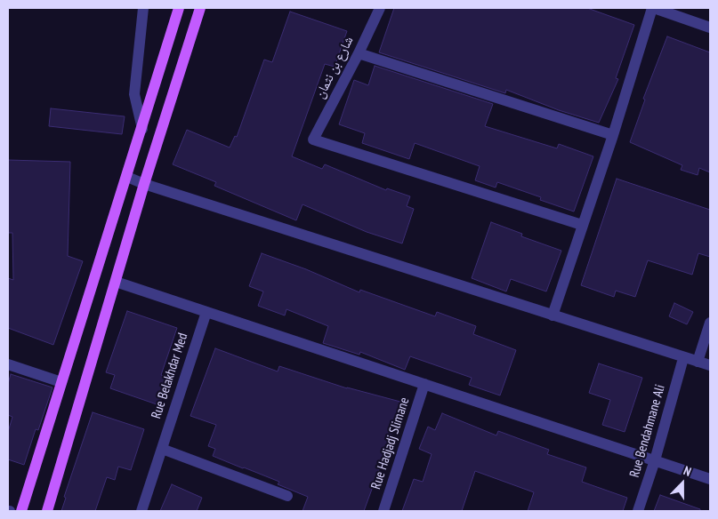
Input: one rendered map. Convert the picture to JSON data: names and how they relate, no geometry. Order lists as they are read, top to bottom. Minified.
{"streets":{"street":["شارع بن نثمان","Rue Belakhdar Med","Rue Bendahmane Ali","Rue Hadjadj Slimane"]},"north":"top"}
